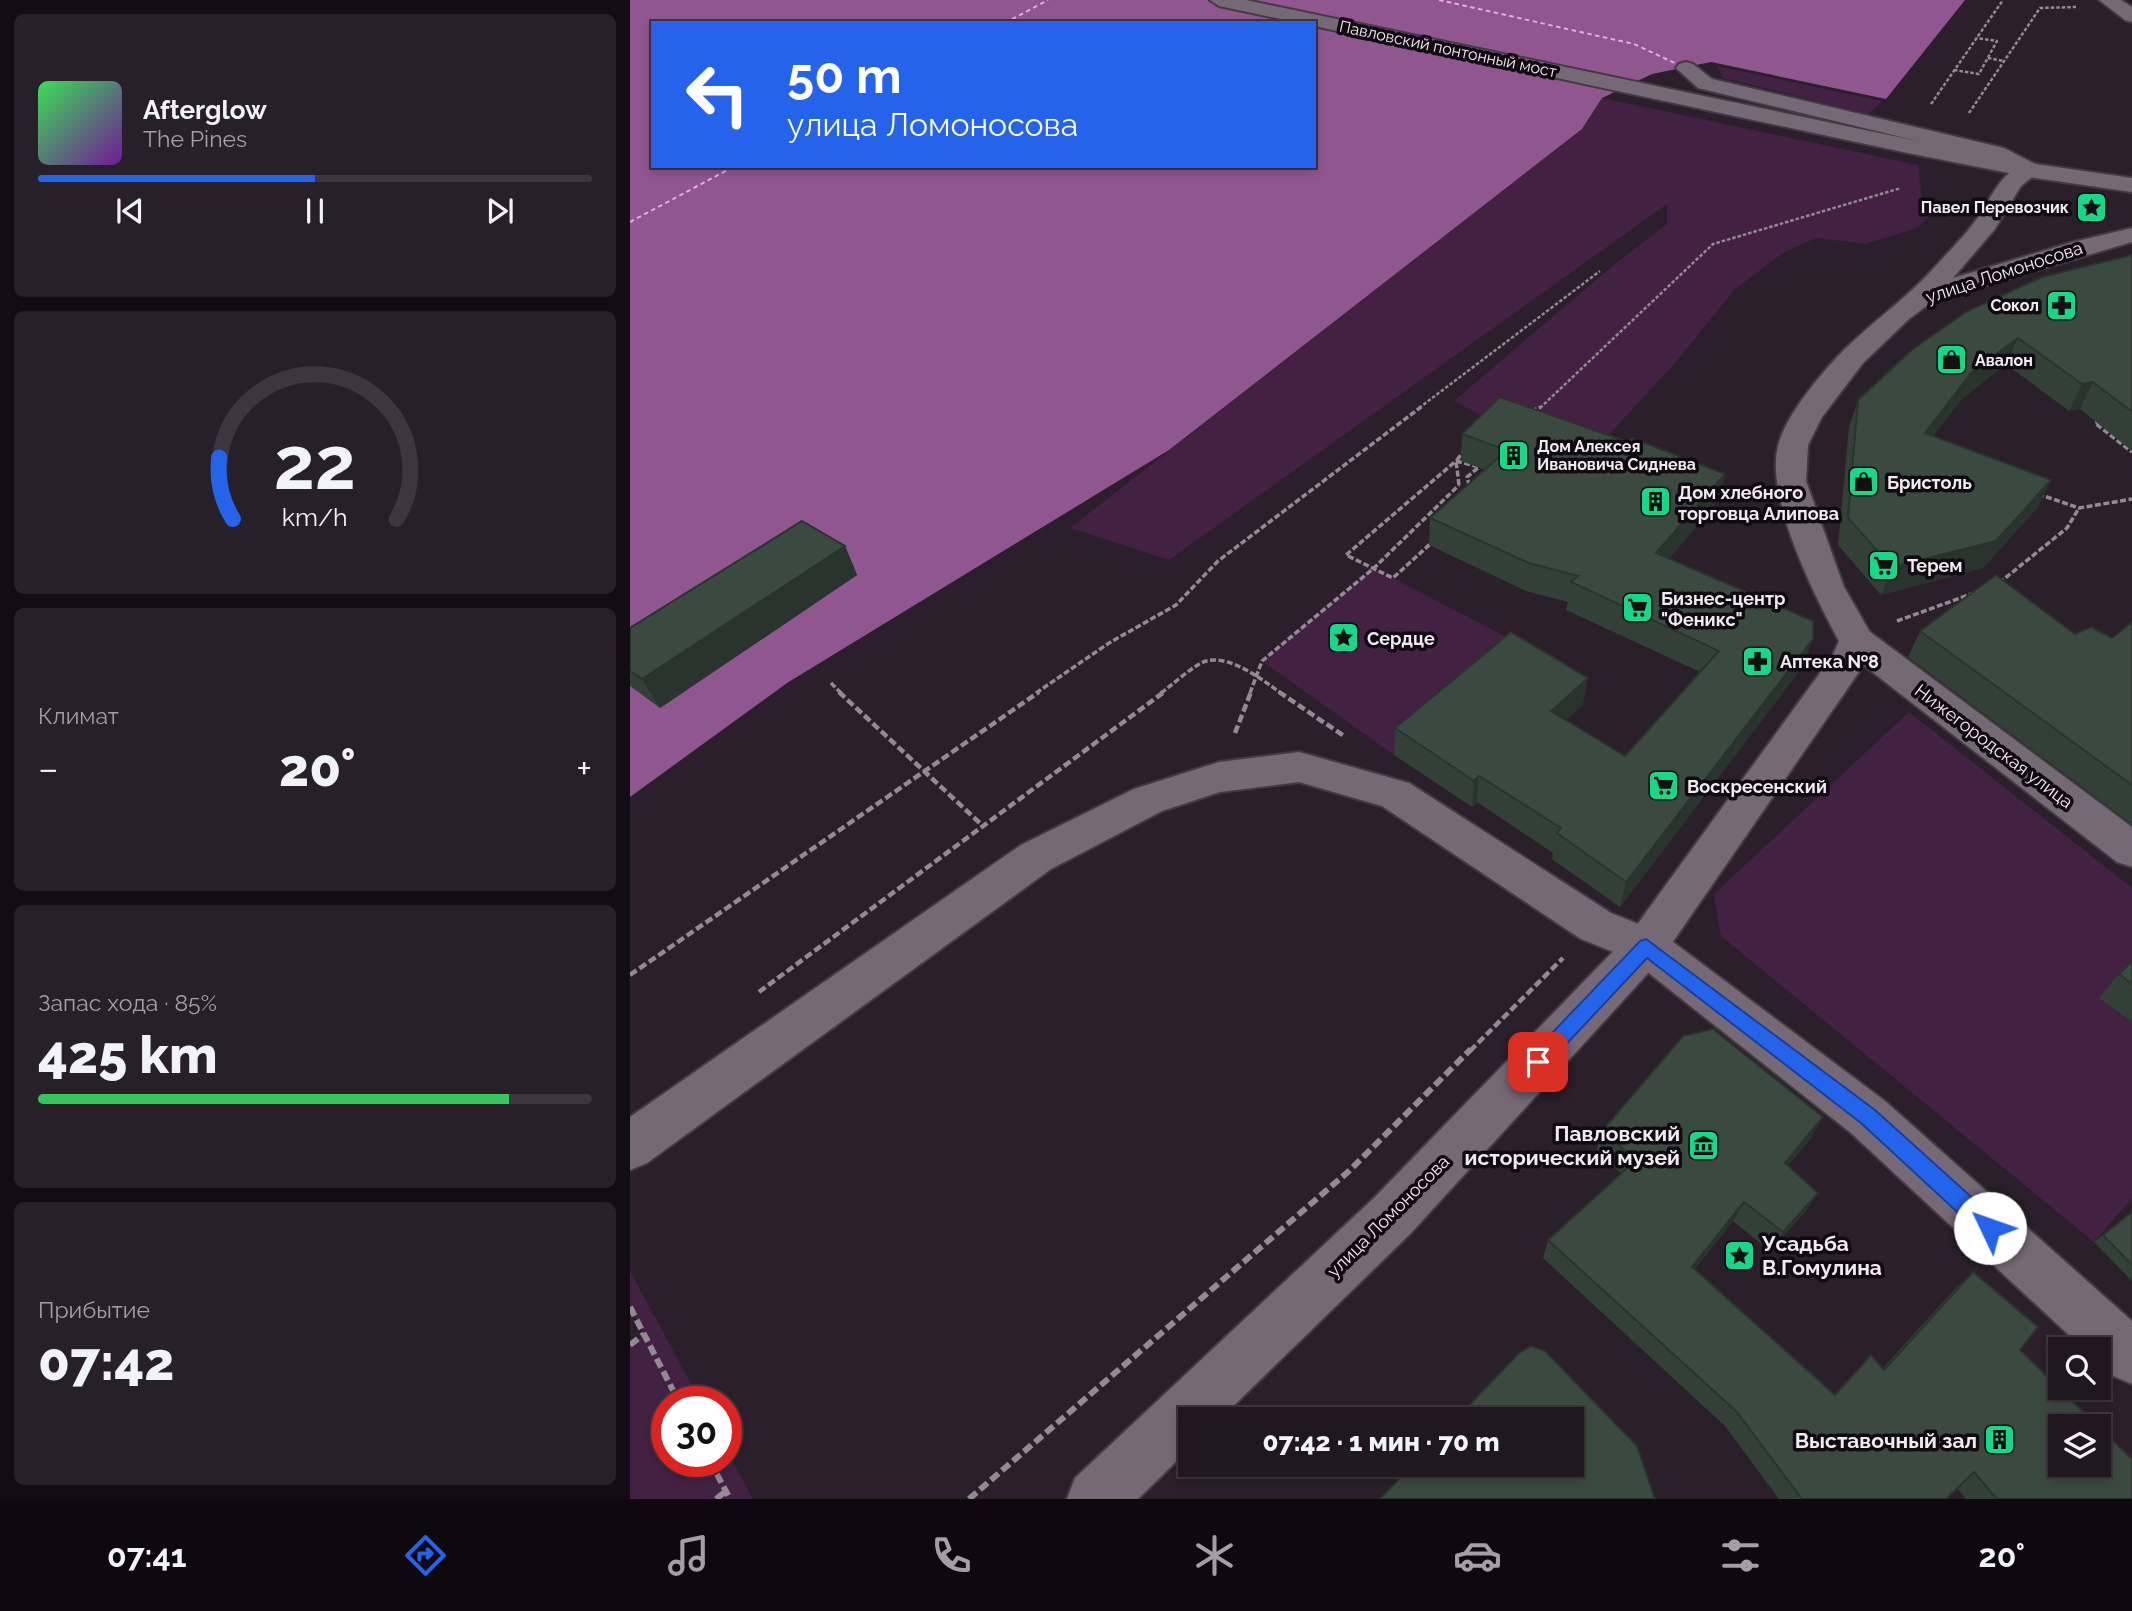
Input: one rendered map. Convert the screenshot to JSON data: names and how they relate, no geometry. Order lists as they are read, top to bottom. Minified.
{"streets":{"street":["Павловский понтонный мост","улица Ломоносова","Нижегородская улица"]},"crossings":[["улица Ломоносова","Нижегородская улица"]],"places":{"place":["Павел Перевозчик","Сердце","Усадьба В.Гомулина"],"pharmacy":["Сокол","Аптека №8"],"shop":["Авалон","Бристоль"],"building":["Дом Алексея Ивановича Сиднева","Дом хлебного торговца Алипова","Выставочный зал"],"supermarket":["Терем","Бизнес-центр \"Феникс\"","Воскресенский"],"museum":["Павловский исторический музей"]},"page":{"turn":["50 m","улица Ломоносова"],"song":["Afterglow","The Pines"],"tile":["Климат",["Запас хода · 85%","425 km"],["Прибытие","07:42"]],"heat":["−","20°","+"],"limit":"30","trip":"07:42 · 1 мин · 70 m","tabs":["07:41","20°"],"gauge":["22","km/h"]}}
